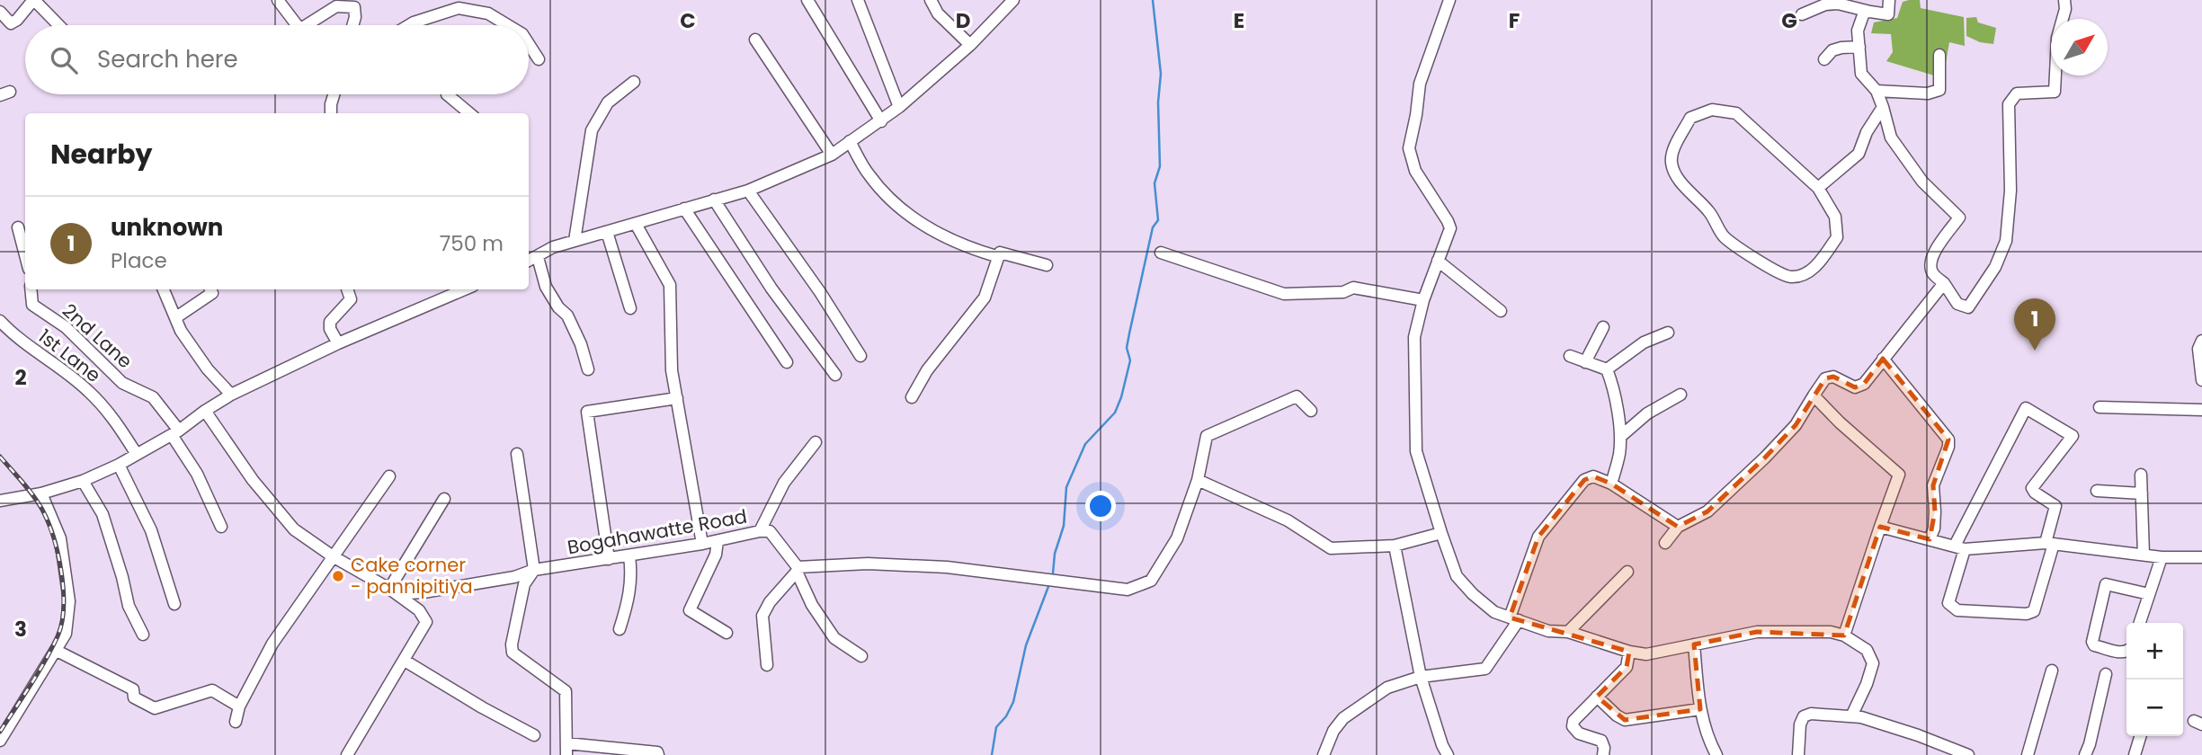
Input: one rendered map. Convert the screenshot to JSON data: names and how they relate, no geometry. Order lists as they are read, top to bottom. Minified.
{"streets":{"street":["2nd Lane","1st Lane","Bogahawatte Road"]},"places":["Cake corner - pannipitiya"],"north":"top right","page":{"search":"Search here","heading":"Nearby","list":[{"mark":"1","name":"unknown","note":"Place","value":"750 m"}],"pins":"1","map_buttons":["+","−"]},"grid":{"columns":["C","D","E","F","G"],"rows":["2","3"]}}
